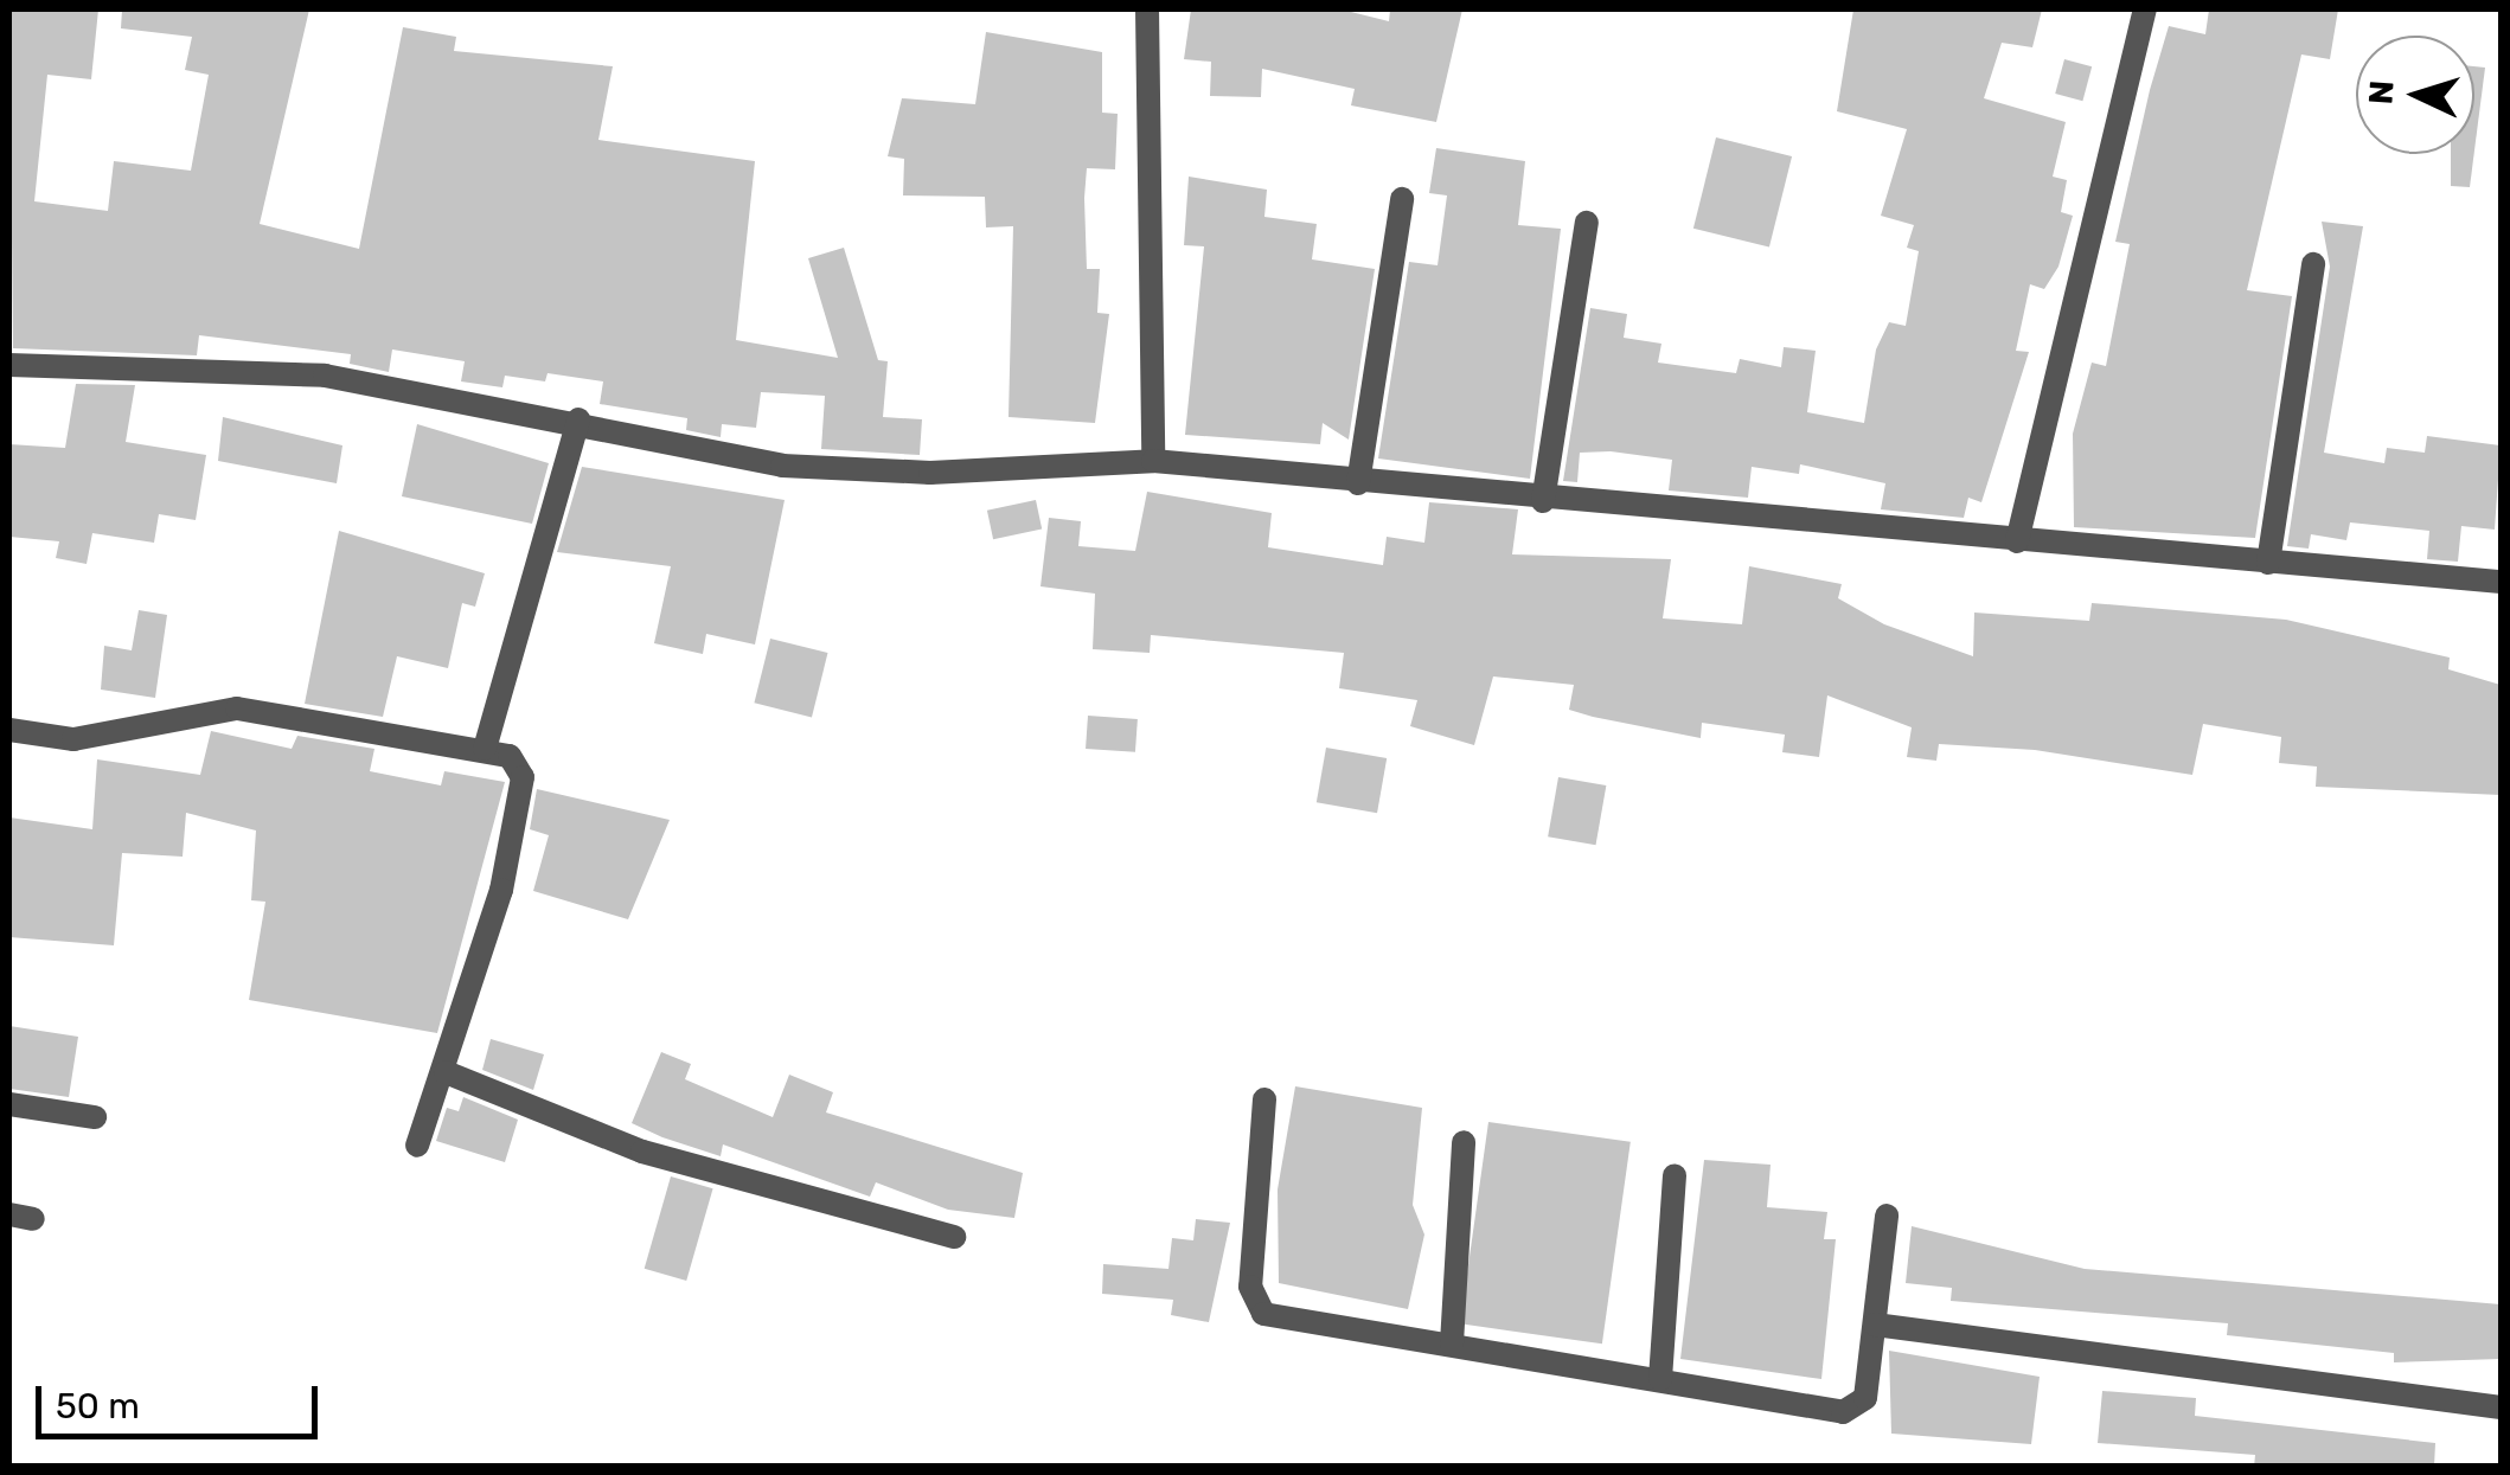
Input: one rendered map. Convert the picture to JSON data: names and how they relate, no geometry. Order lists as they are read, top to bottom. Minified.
{"scale_bar":"50 m","north":"left"}
